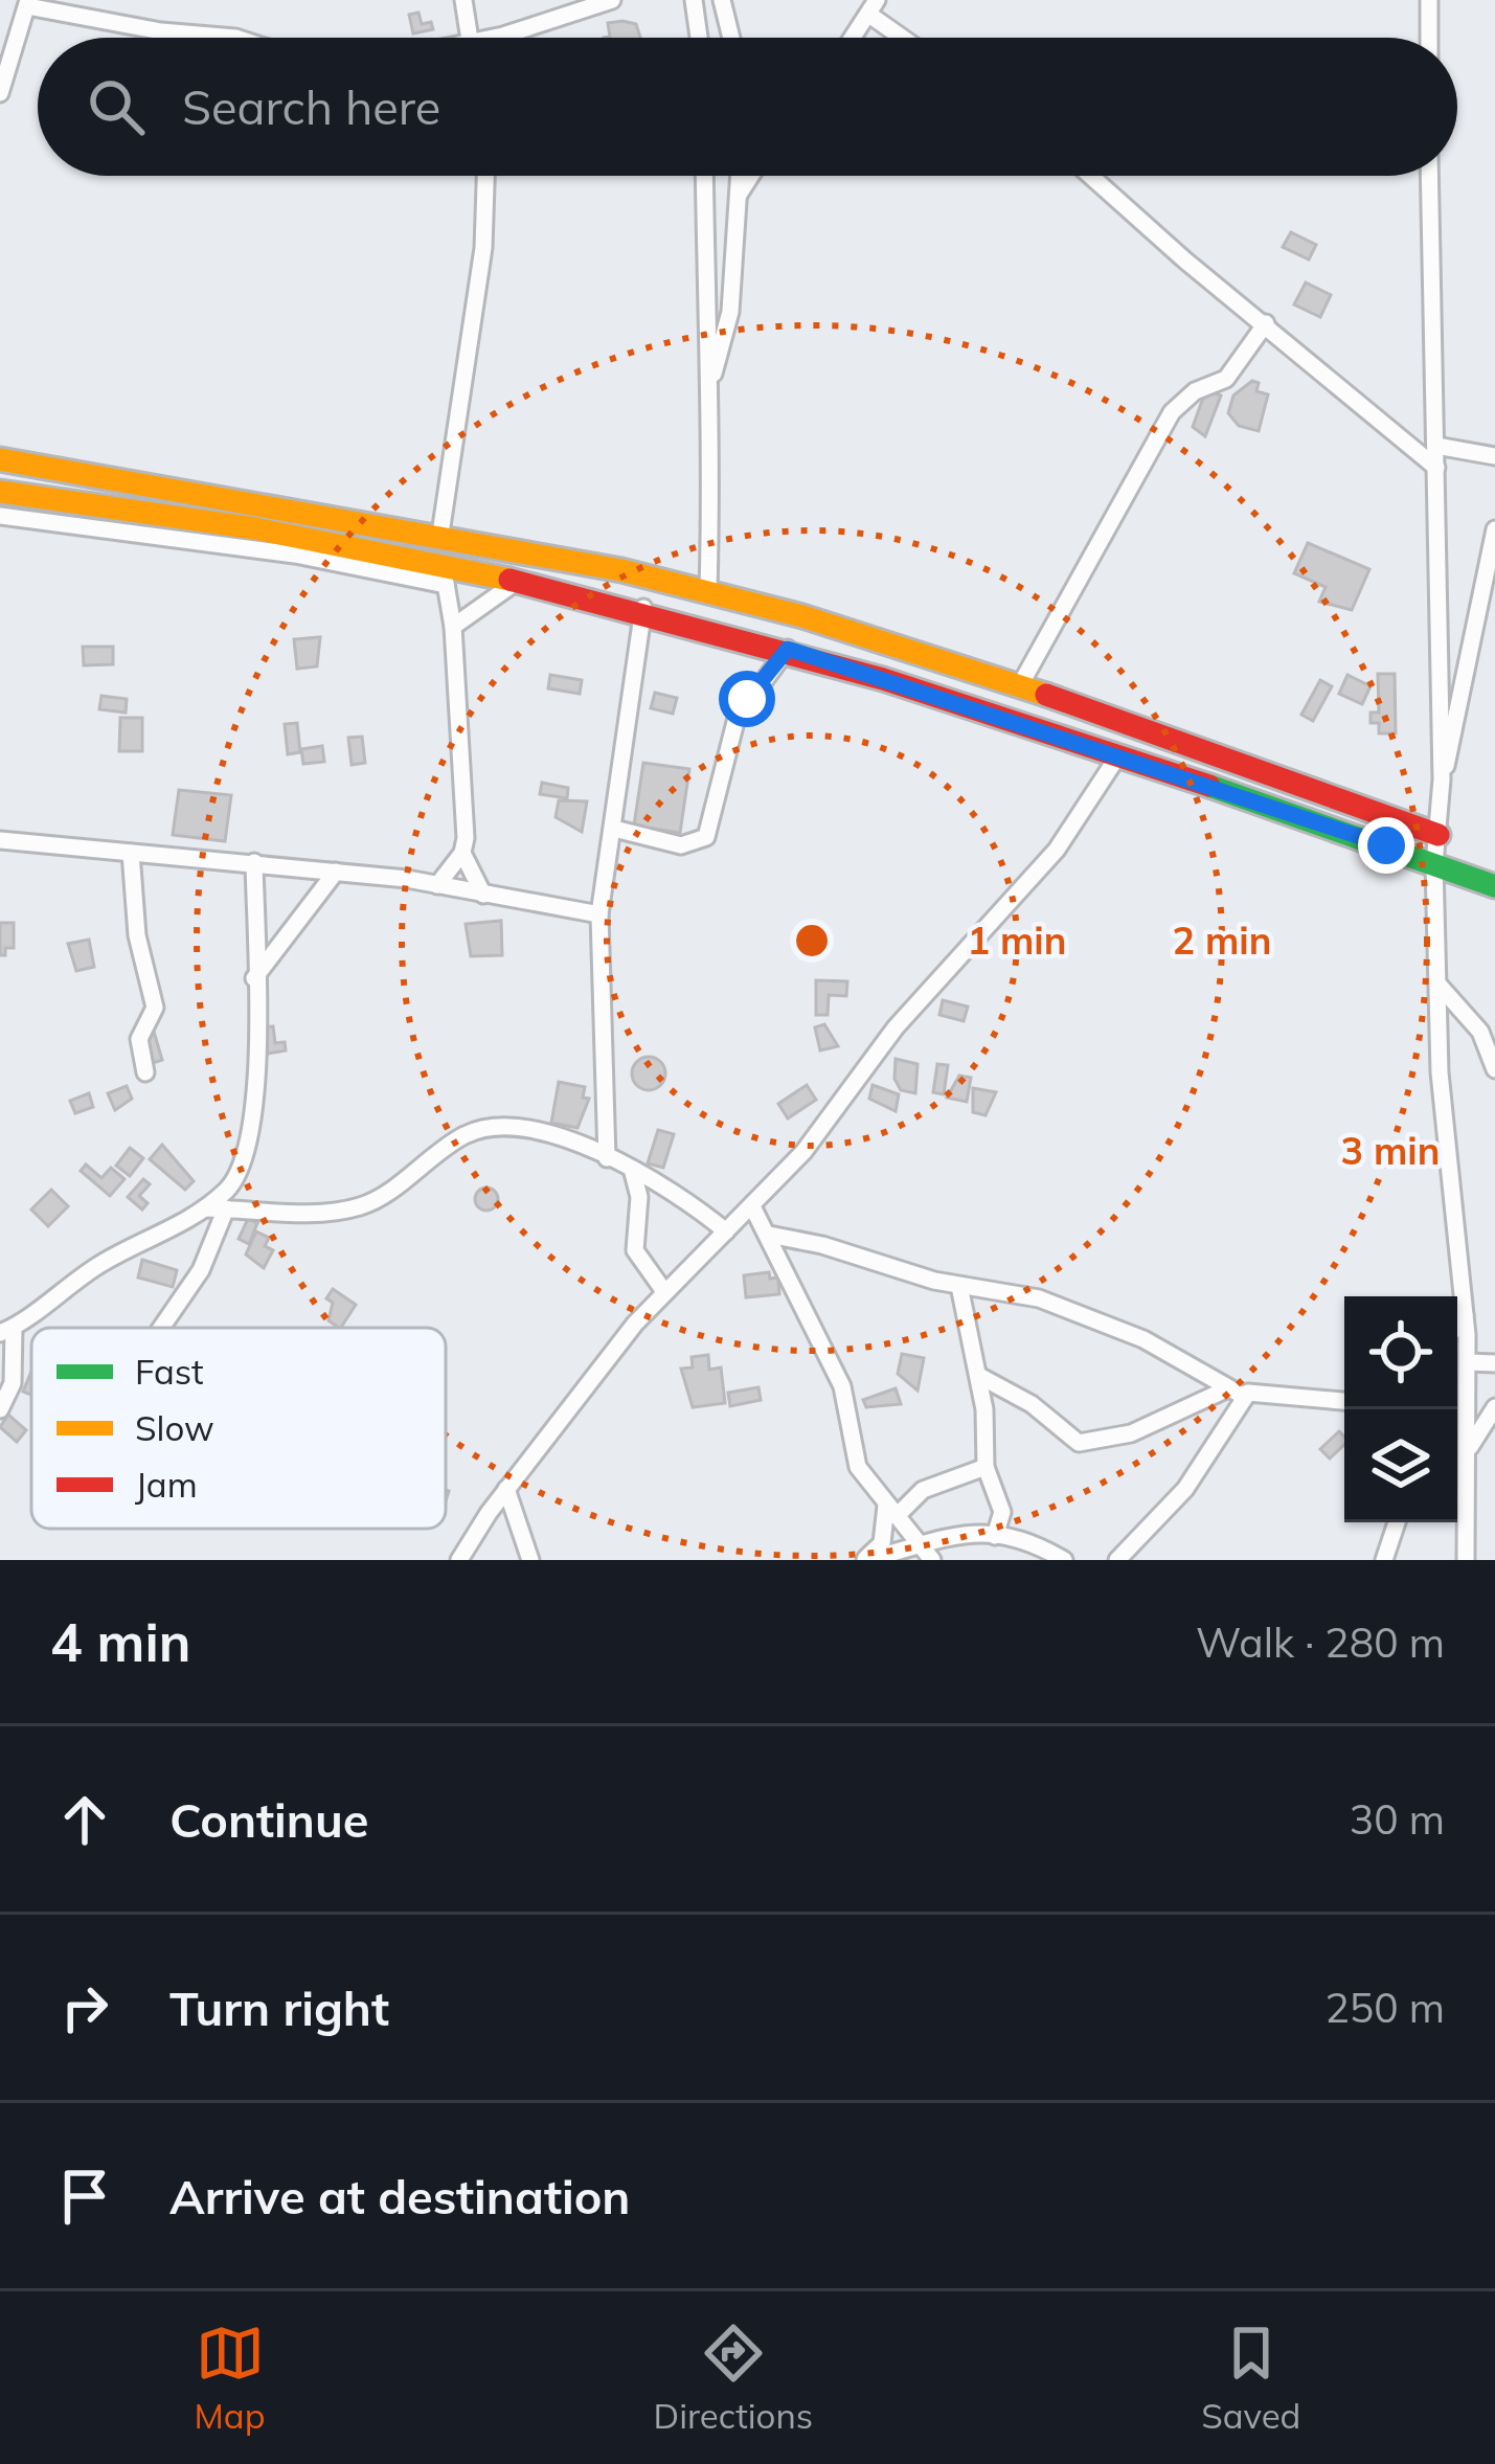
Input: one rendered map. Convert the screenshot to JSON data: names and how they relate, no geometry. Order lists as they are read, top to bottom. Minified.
{"legend":["Fast","Slow","Jam"],"page":{"search":"Search here","heading":["4 min","Walk · 280 m"],"list":[["Continue","30 m"],["Turn right","250 m"],"Arrive at destination"],"nav":["Map","Directions","Saved"]},"rings":["1 min","2 min","3 min"]}
